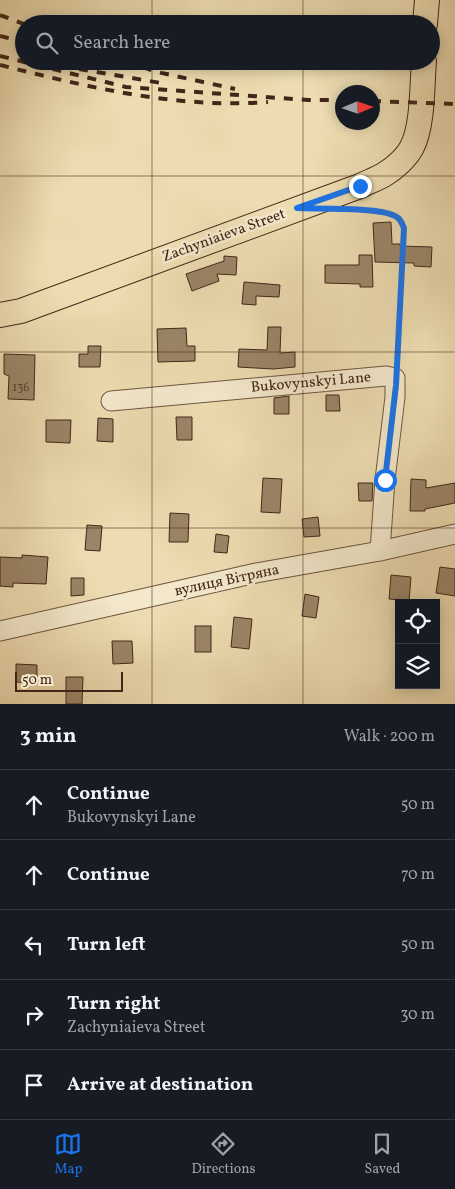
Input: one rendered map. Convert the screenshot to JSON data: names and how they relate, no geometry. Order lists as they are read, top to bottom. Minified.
{"streets":{"main road":["Zachyniaieva Street"],"street":["Bukovynskyi Lane","вулиця Вітряна"]},"house_numbers":["136"],"scale_bar":"50 m","north":"right","page":{"search":"Search here","scale":"50 m","heading":["3 min","Walk · 200 m"],"list":[["Continue","Bukovynskyi Lane","50 m"],["Continue","70 m"],["Turn left","50 m"],["Turn right","Zachyniaieva Street","30 m"],"Arrive at destination"],"nav":["Map","Directions","Saved"]}}
